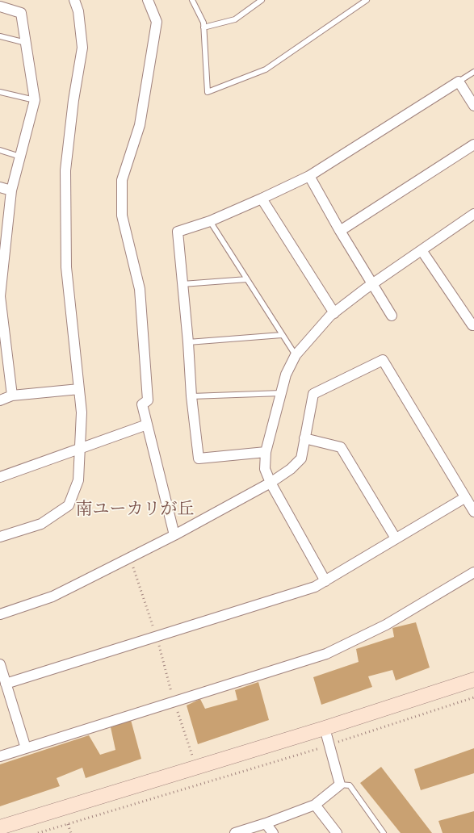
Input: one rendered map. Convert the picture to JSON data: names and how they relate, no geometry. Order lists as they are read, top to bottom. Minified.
{"districts":["南ユーカリが丘"]}
